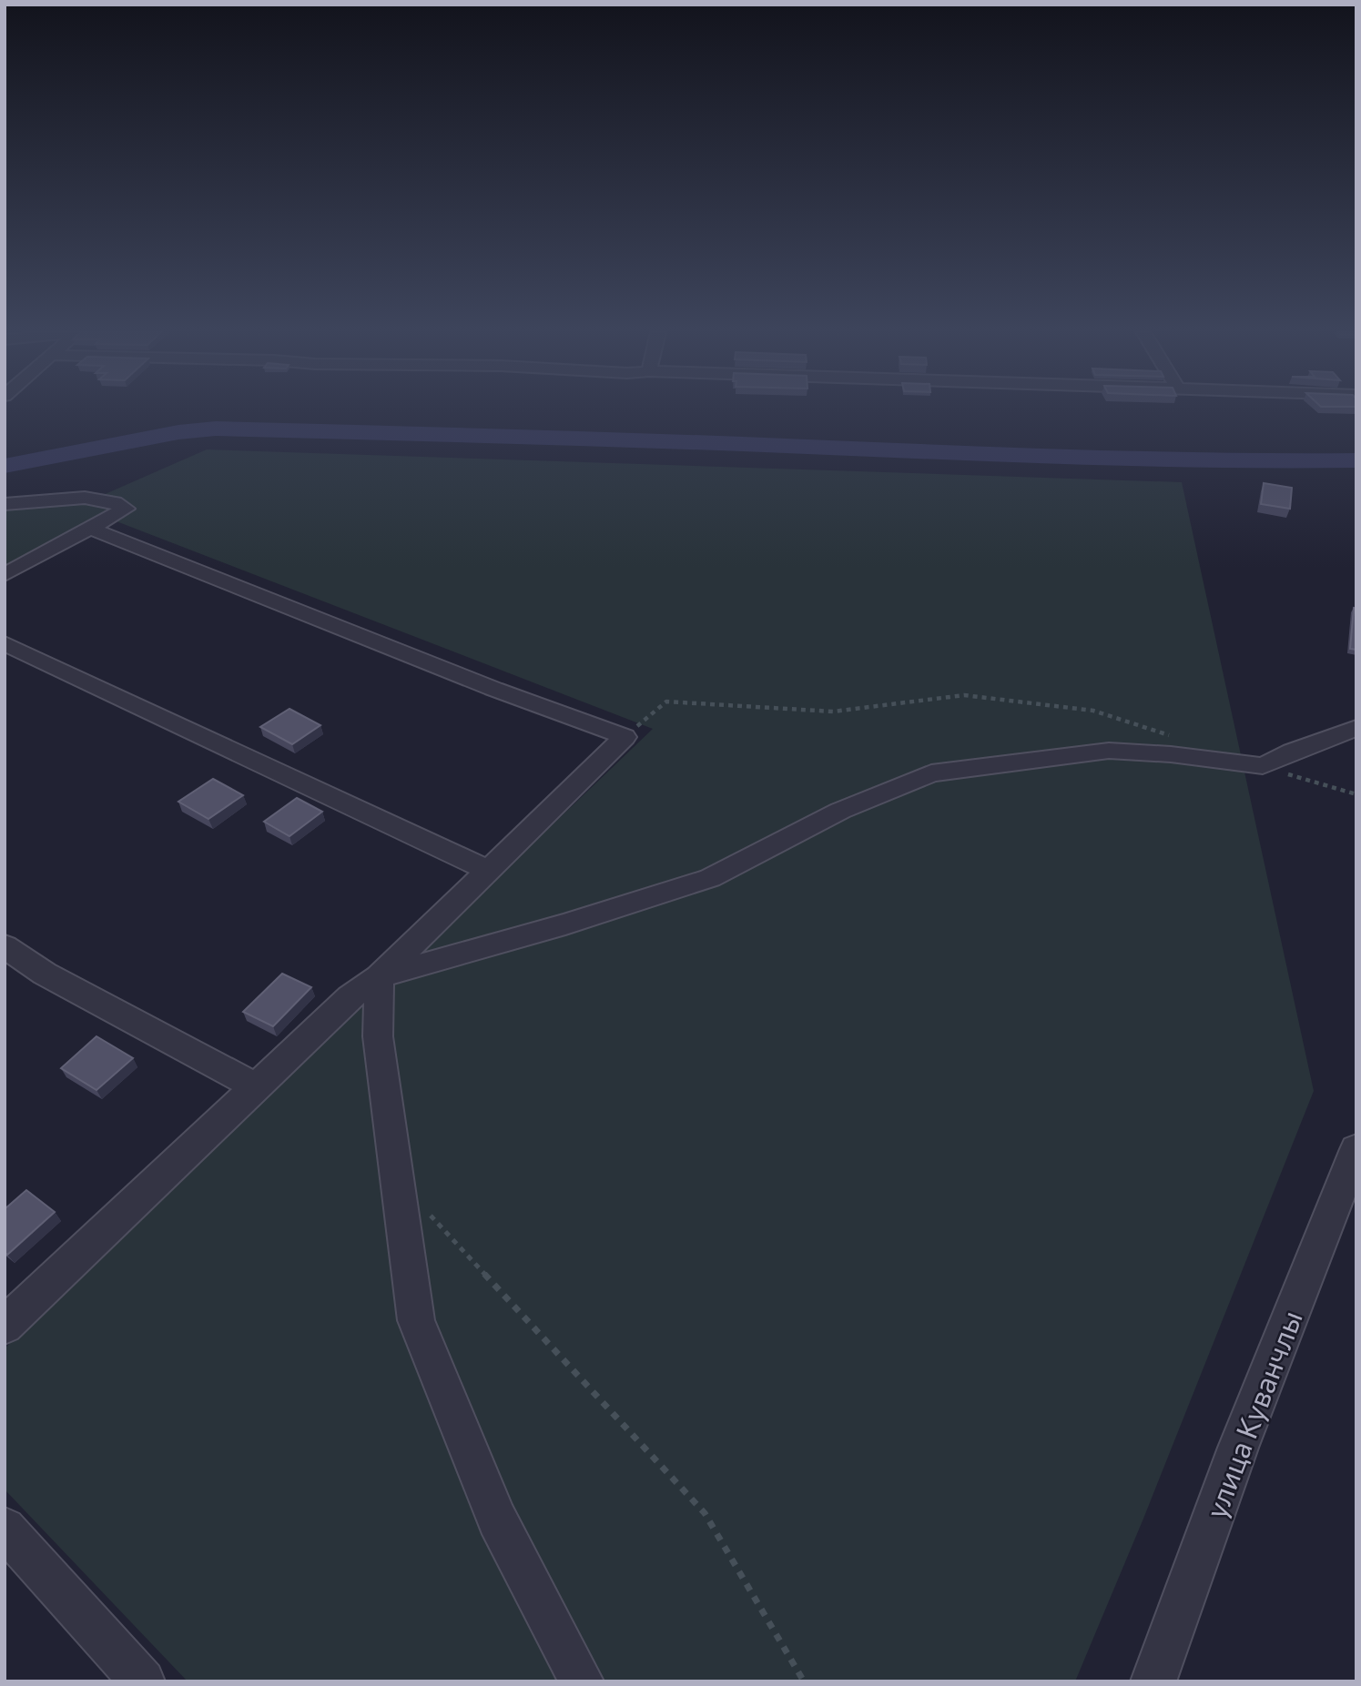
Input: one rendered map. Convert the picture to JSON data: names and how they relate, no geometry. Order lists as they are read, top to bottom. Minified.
{"streets":{"street":["улица Куванчлы"]}}
